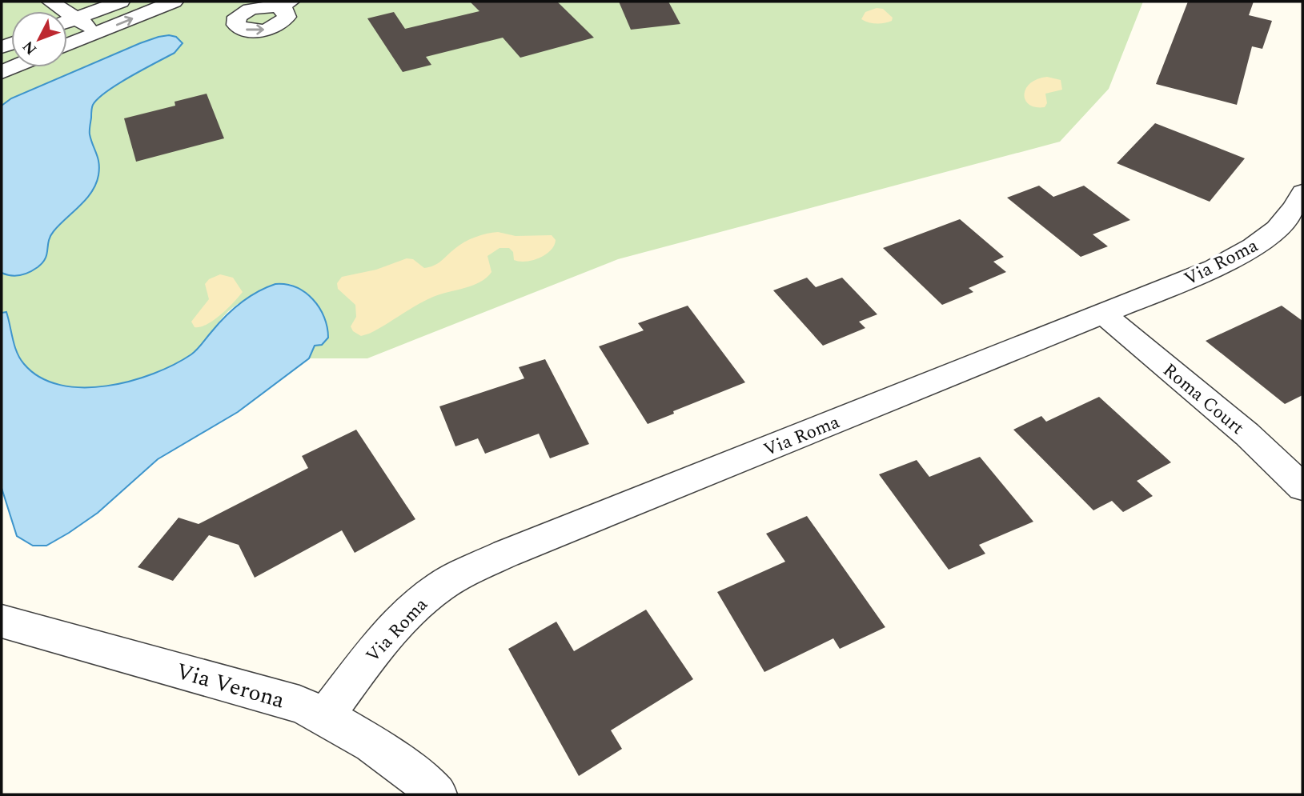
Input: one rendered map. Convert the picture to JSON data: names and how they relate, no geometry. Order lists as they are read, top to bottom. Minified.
{"streets":{"street":["Via Roma","Roma Court","Via Verona"]},"crossings":[["Via Roma","Roma Court"],["Via Roma","Via Verona"]],"north":"bottom left"}
